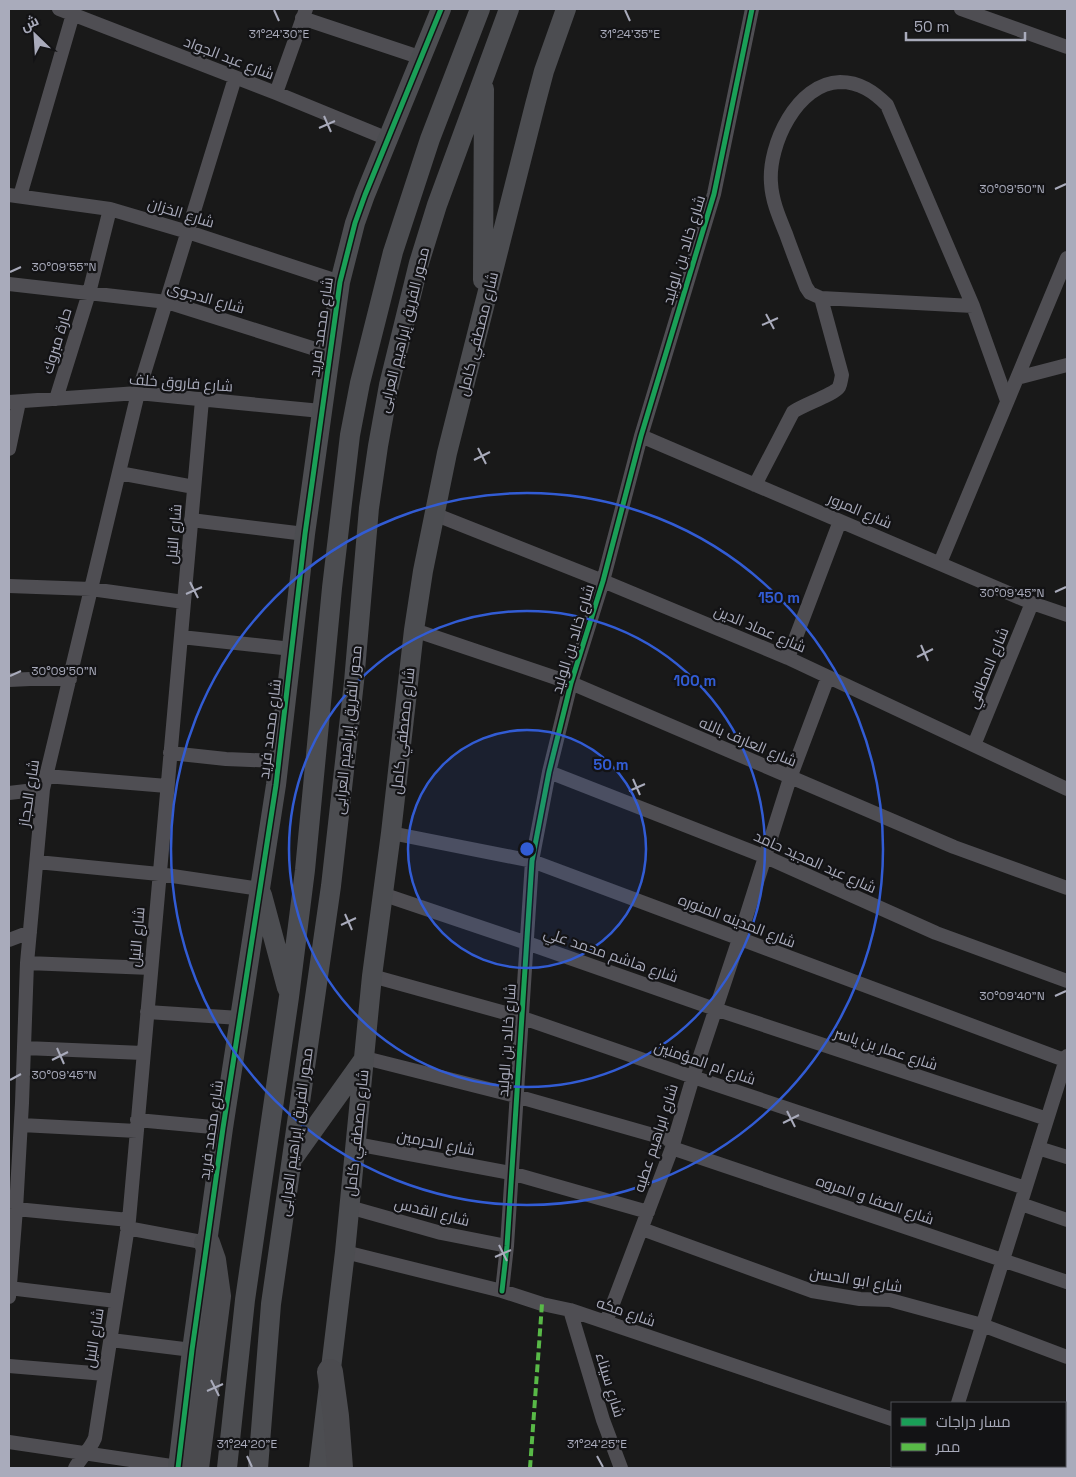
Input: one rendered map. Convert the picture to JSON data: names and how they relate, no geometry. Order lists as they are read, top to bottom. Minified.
{"streets":{"main road":["شارع محمد فريد","محور الفريق إبراهيم العرابى","شارع مصطفي كامل"],"street":["شارع عبد الجواد","شارع الخزان","شارع خالد بن الوليد","شارع الدجوى","حارة مبروك","شارع فاروق خلف","شارع المرور","شارع النيل","شارع عماد الدين","شارع المطافي","شارع العارف بالله","شارع الحجاز","شارع عبد المجيد حامد","شارع المدينه المنوره","شارع هاشم محمد علي","شارع عمار بن ياسر","شارع ام المؤمنين","شارع ابراهيم عطيه","شارع الحرمين","شارع الصفا و المروه","شارع القدس","شارع ابو الحسن","شارع مكه","شارع سيناء"]},"crossings":[["شارع عبد الجواد","شارع محمد فريد"],["شارع عبد الجواد","شارع الحجاز"],["شارع الخزان","شارع محمد فريد"],["شارع الخزان","حارة مبروك"],["شارع الخزان","شارع الحجاز"],["شارع خالد بن الوليد","شارع المرور"],["شارع خالد بن الوليد","شارع عماد الدين"],["شارع خالد بن الوليد","شارع العارف بالله"],["شارع خالد بن الوليد","شارع عبد المجيد حامد"],["شارع خالد بن الوليد","شارع المدينه المنوره"],["شارع خالد بن الوليد","شارع هاشم محمد علي"],["شارع خالد بن الوليد","شارع ام المؤمنين"],["شارع خالد بن الوليد","شارع الحرمين"],["شارع خالد بن الوليد","شارع الصفا و المروه"],["شارع خالد بن الوليد","شارع القدس"],["شارع خالد بن الوليد","شارع مكه"],["شارع الدجوى","شارع محمد فريد"],["شارع الدجوى","حارة مبروك"],["شارع الدجوى","شارع الحجاز"],["شارع محمد فريد","شارع فاروق خلف"],["شارع مصطفي كامل","شارع عماد الدين"],["شارع مصطفي كامل","شارع العارف بالله"],["شارع مصطفي كامل","شارع المدينه المنوره"],["شارع مصطفي كامل","شارع هاشم محمد علي"],["شارع مصطفي كامل","شارع ام المؤمنين"],["شارع مصطفي كامل","شارع الحرمين"],["شارع مصطفي كامل","شارع الصفا و المروه"],["شارع مصطفي كامل","شارع القدس"],["شارع مصطفي كامل","شارع مكه"],["حارة مبروك","شارع فاروق خلف"],["شارع فاروق خلف","شارع النيل"],["شارع فاروق خلف","شارع الحجاز"],["شارع المرور","شارع المطافي"],["شارع عماد الدين","شارع المطافي"],["شارع عماد الدين","شارع ابراهيم عطيه"],["شارع العارف بالله","شارع ابراهيم عطيه"],["شارع عبد المجيد حامد","شارع ابراهيم عطيه"],["شارع المدينه المنوره","شارع ابراهيم عطيه"],["شارع هاشم محمد علي","شارع عمار بن ياسر"],["شارع هاشم محمد علي","شارع ابراهيم عطيه"],["شارع عمار بن ياسر","شارع ابراهيم عطيه"],["شارع ام المؤمنين","شارع ابراهيم عطيه"],["شارع ابراهيم عطيه","شارع الحرمين"],["شارع ابراهيم عطيه","شارع الصفا و المروه"],["شارع ابراهيم عطيه","شارع ابو الحسن"],["شارع ابراهيم عطيه","شارع مكه"],["شارع مكه","شارع سيناء"]],"legend":["مسار دراجات","ممر"],"scale_bar":"50 m","north":"top left","coordinates":["31°24'30\"E","31°24'35\"E","30°09'50\"N","30°09'55\"N","30°09'45\"N","30°09'40\"N","31°24'20\"E","31°24'25\"E"],"rings":["150 m","100 m","50 m"]}
